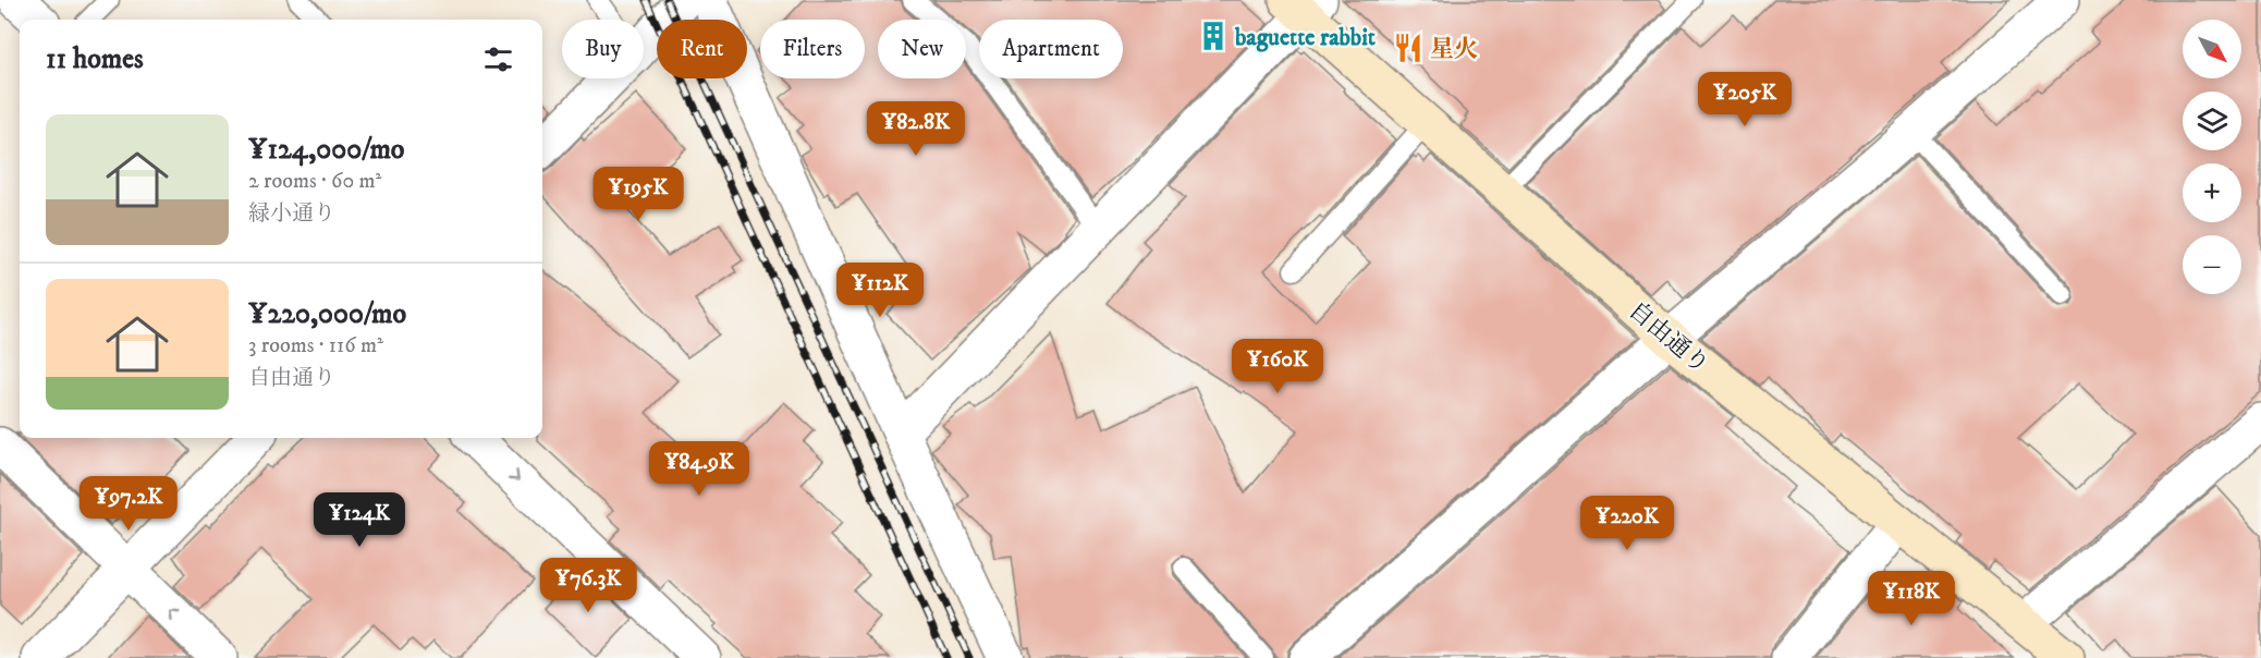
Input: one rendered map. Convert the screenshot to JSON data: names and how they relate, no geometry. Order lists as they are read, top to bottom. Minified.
{"streets":{"main road":["自由通り"]},"places":{"building":["baguette rabbit"],"restaurant":["星火"]},"north":"bottom right","page":{"map_buttons":["+","−"],"chip":["Buy","Rent","Filters","New","Apartment"],"heading":"11 homes","price":["¥205K","¥82.8K","¥195K","¥112K","¥160K","¥84.9K","¥97.2K","¥124K","¥220K","¥76.3K","¥118K"],"list":[{"name":"¥124,000/mo","note":"2 rooms · 60 m² · 緑小通り"},{"name":"¥220,000/mo","note":"3 rooms · 116 m² · 自由通り"}]}}
